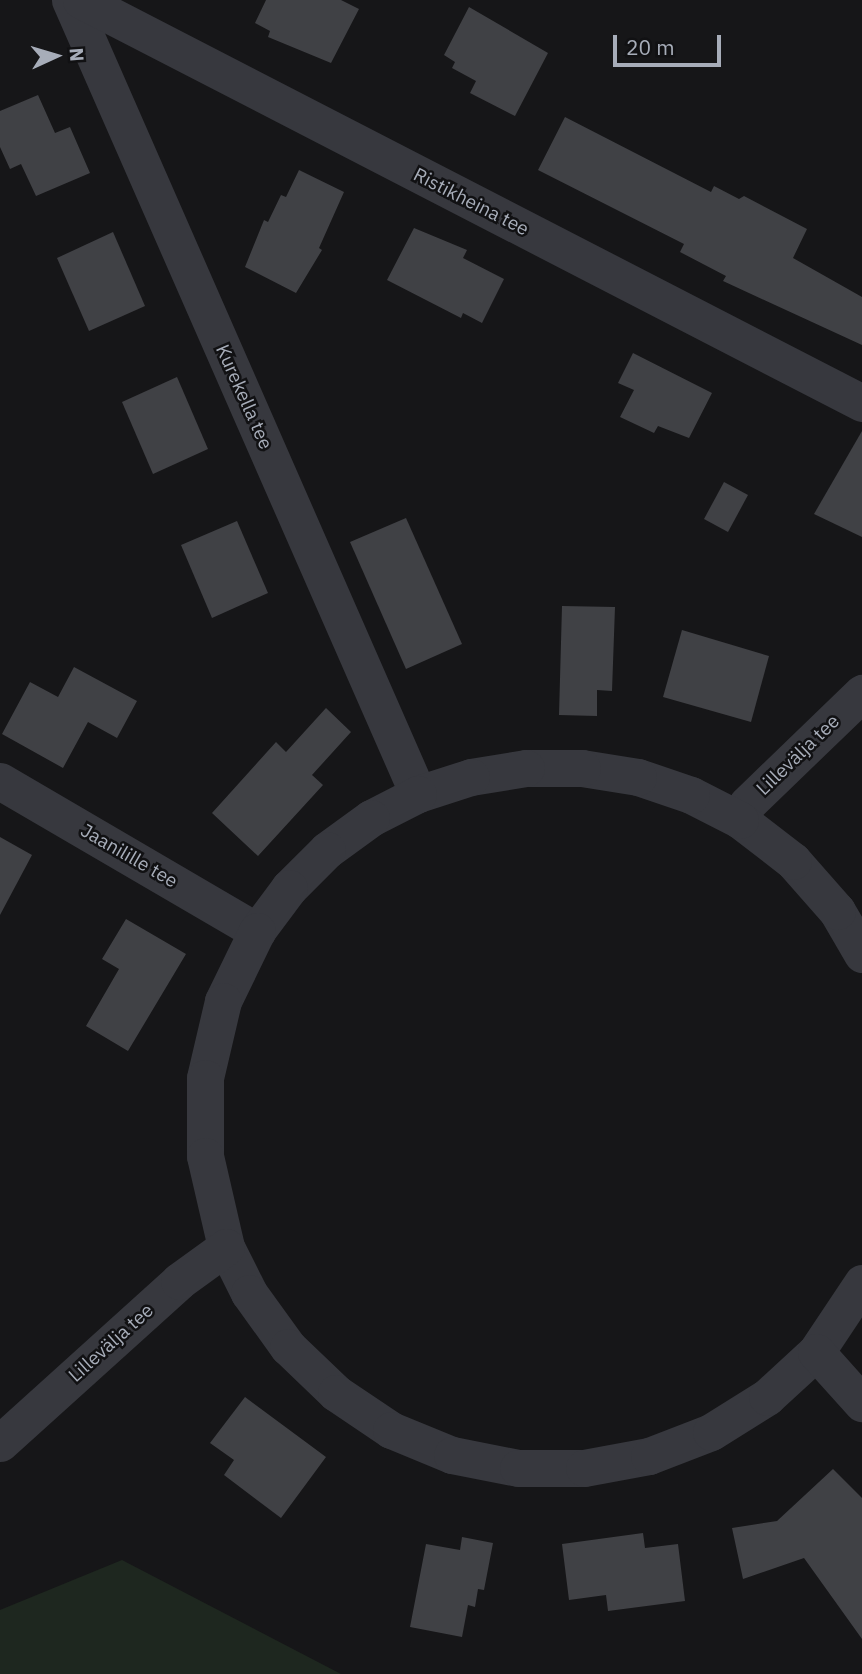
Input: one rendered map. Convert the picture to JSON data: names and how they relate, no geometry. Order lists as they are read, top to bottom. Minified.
{"streets":{"street":["Ristikheina tee","Kurekella tee","Lillevälja tee","Jaanilille tee"]},"scale_bar":"20 m","north":"right"}
